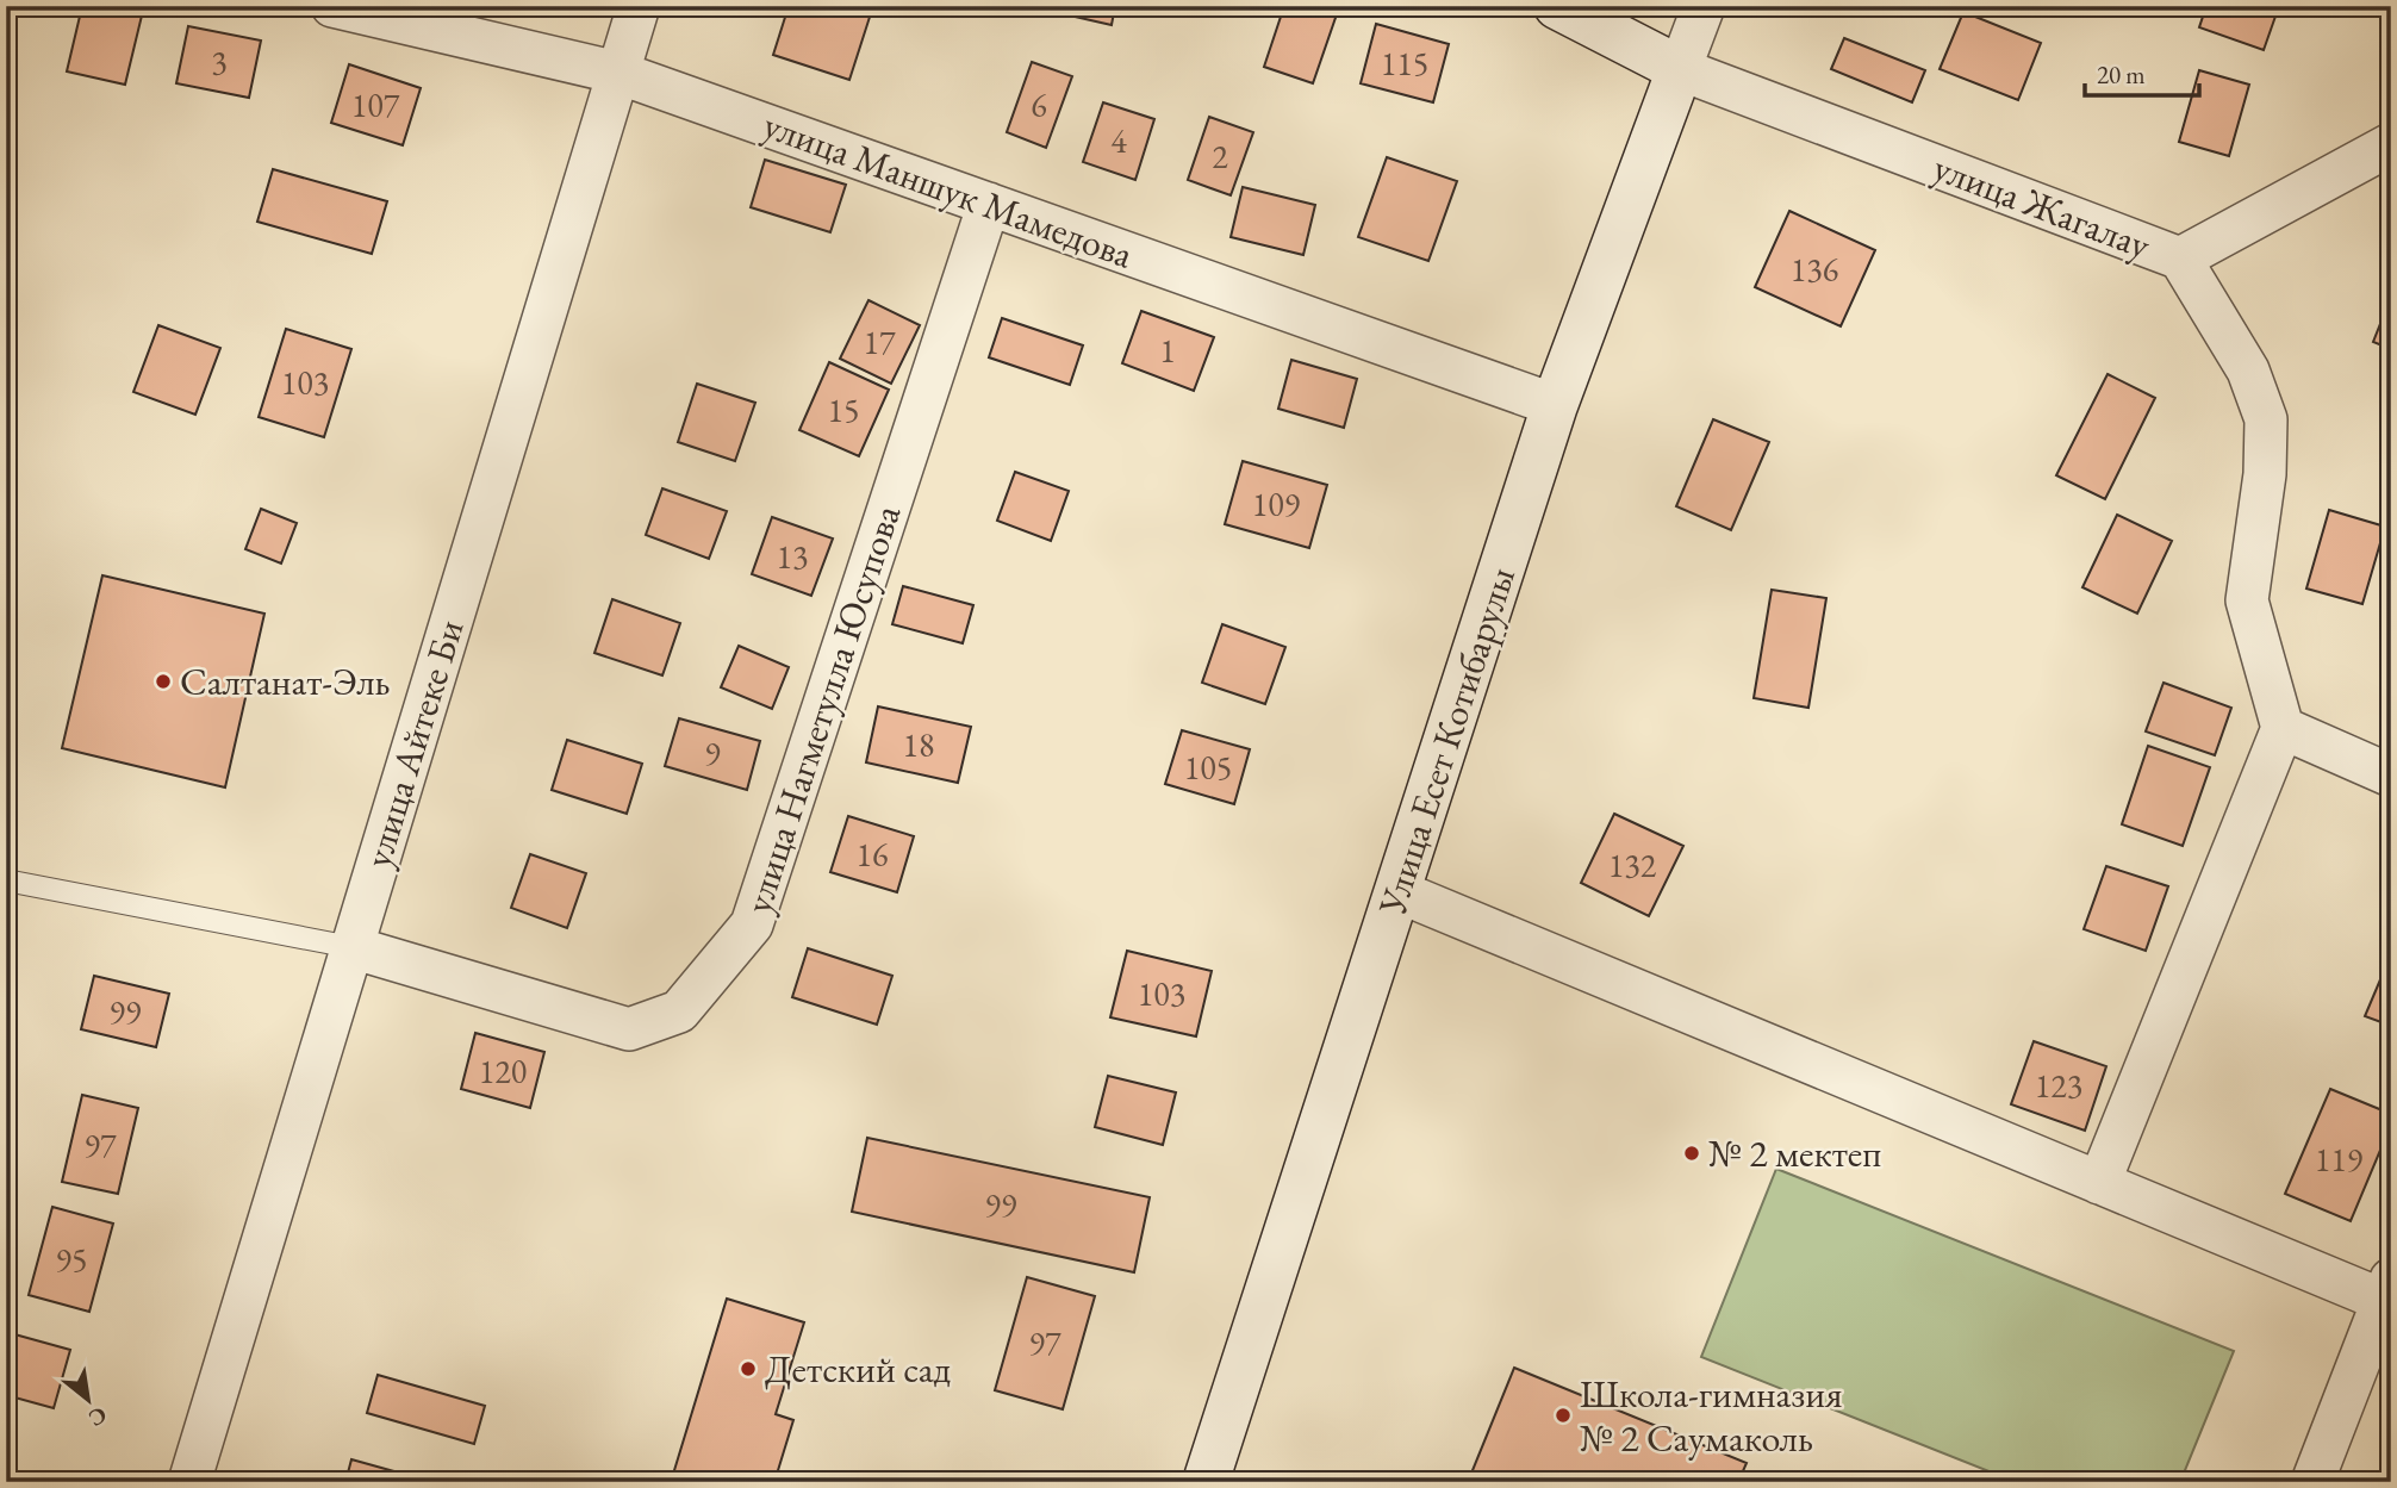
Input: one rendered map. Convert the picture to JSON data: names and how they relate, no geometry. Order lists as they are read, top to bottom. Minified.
{"streets":{"main road":["Улица Есет Котибарулы"],"street":["улица Маншук Мамедова","улица Жагалау","улица Нагметулла Юсупова","улица Айтеке Би"]},"crossings":[["улица Маншук Мамедова","улица Нагметулла Юсупова"],["улица Маншук Мамедова","Улица Есет Котибарулы"],["улица Маншук Мамедова","улица Айтеке Би"],["улица Жагалау","Улица Есет Котибарулы"],["улица Нагметулла Юсупова","улица Айтеке Би"]],"places":["Салтанат-Эль","№ 2 мектеп","Детский сад","Школа-гимназия № 2 Саумаколь"],"house_numbers":["3","115","107","6","4","2","136","17","1","103","15","109","13","18","9","105","16","132","103","99","120","123","97","119","99","95","97"],"scale_bar":"20 m","north":"bottom right"}
